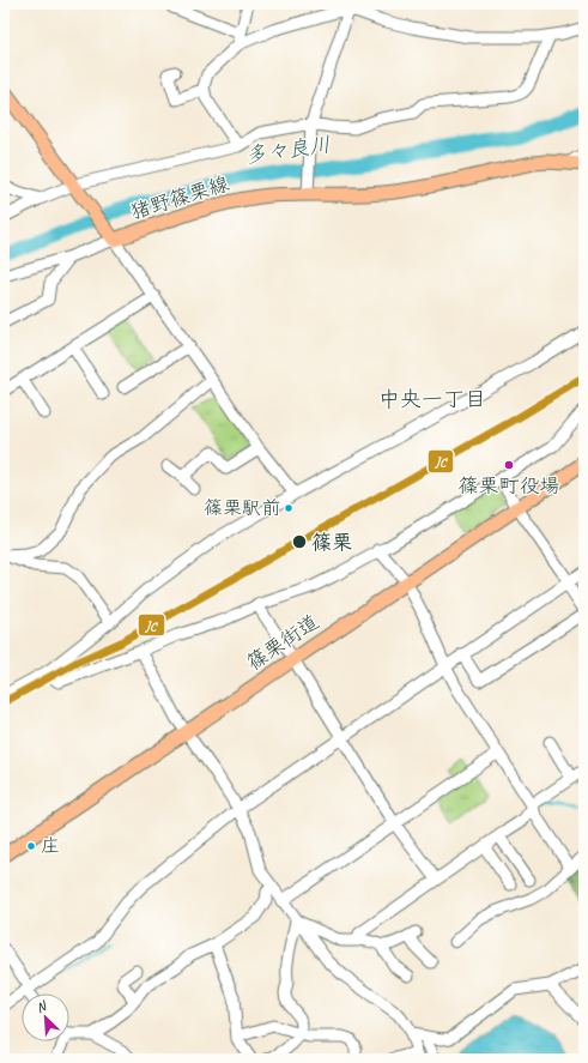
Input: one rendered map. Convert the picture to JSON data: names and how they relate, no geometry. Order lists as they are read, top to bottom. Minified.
{"streets":{"main road":["猪野篠栗線","篠栗街道"]},"districts":["中央一丁目"],"water":["多々良川"],"places":["篠栗町役場","篠栗駅前","篠栗","庄"],"lines":["transit line JC"],"north":"top left"}
